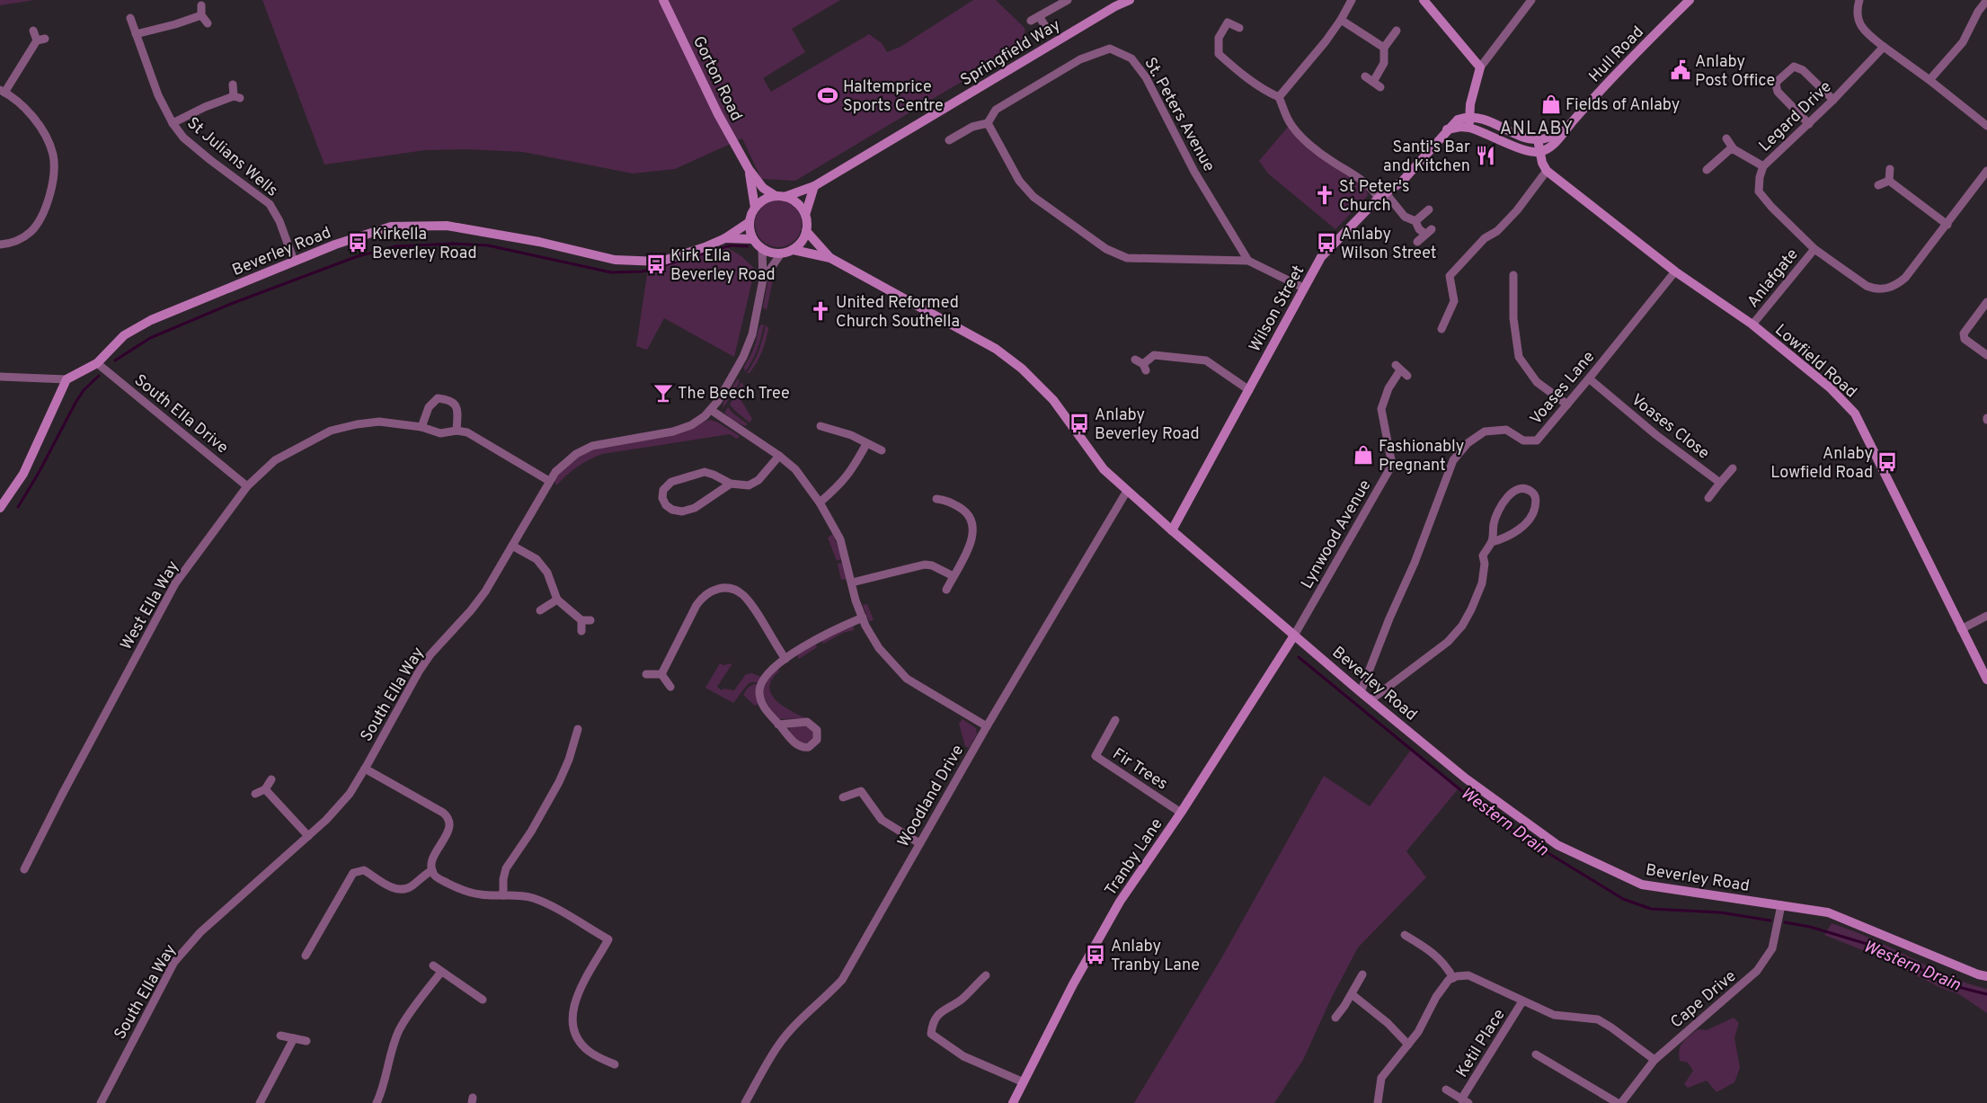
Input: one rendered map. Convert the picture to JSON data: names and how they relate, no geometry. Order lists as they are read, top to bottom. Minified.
{"streets":{"main road":["Springfield Way","Hull Road","Gorton Road","Beverley Road","Wilson Street","Lowfield Road","Tranby Lane"],"street":["St. Peters Avenue","Legard Drive","St Julians Wells","Anlafgate","Voases Lane","South Ella Drive","Voases Close","Lynwood Avenue","West Ella Way","South Ella Way","Fir Trees","Woodland Drive","Cape Drive","Ketil Place"]},"crossings":[["Springfield Way","Gorton Road"],["Springfield Way","Beverley Road"],["Springfield Way","South Ella Way"],["Gorton Road","Beverley Road"],["Gorton Road","South Ella Way"],["Legard Drive","Anlafgate"],["St Julians Wells","Beverley Road"],["Beverley Road","Wilson Street"],["Beverley Road","Voases Lane"],["Beverley Road","South Ella Drive"],["Beverley Road","Lynwood Avenue"],["Beverley Road","South Ella Way"],["Beverley Road","Woodland Drive"],["Beverley Road","Tranby Lane"],["Beverley Road","Cape Drive"],["Anlafgate","Lowfield Road"],["Lowfield Road","Voases Lane"],["Voases Lane","Voases Close"],["South Ella Drive","West Ella Way"],["Lynwood Avenue","Tranby Lane"],["West Ella Way","South Ella Way"],["Fir Trees","Tranby Lane"]],"districts":["ANLABY"],"water":["Western Drain"],"places":{"public building":["Anlaby Post Office"],"sports":["Haltemprice Sports Centre"],"shop":["Fields of Anlaby","Fashionably Pregnant"],"restaurant":["Santi's Bar and Kitchen"],"church":["St Peter's Church","United Reformed Church Southella"],"bus stop":["Kirkella Beverley Road","Anlaby Wilson Street","Kirk Ella Beverley Road","Anlaby Beverley Road","Anlaby Lowfield Road","Anlaby Tranby Lane"],"bar":["The Beech Tree"]}}
